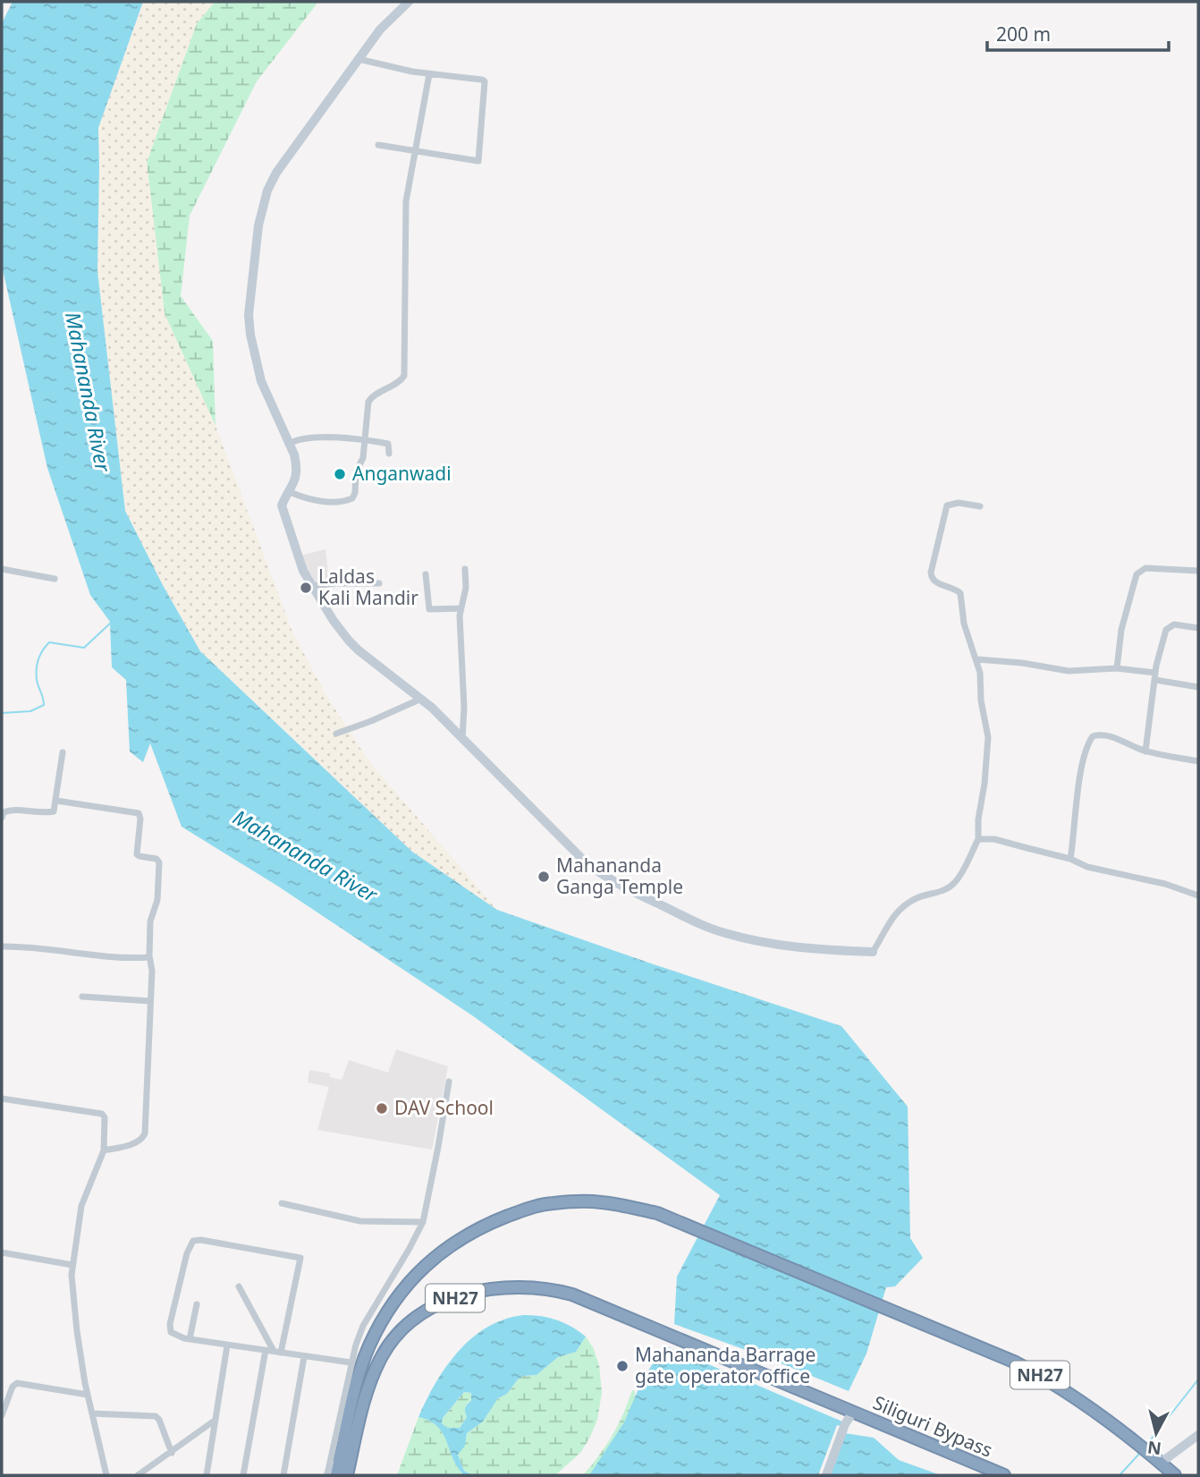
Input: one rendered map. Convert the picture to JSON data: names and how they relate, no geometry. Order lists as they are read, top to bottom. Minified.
{"streets":{"highway":["NH27","Siliguri Bypass"]},"crossings":[["NH27","Siliguri Bypass"]],"water":["Mahananda River"],"places":["Anganwadi","Laldas Kali Mandir","Mahananda Ganga Temple","DAV School","Mahananda Barrage gate operator office"],"scale_bar":"200 m","north":"bottom"}
